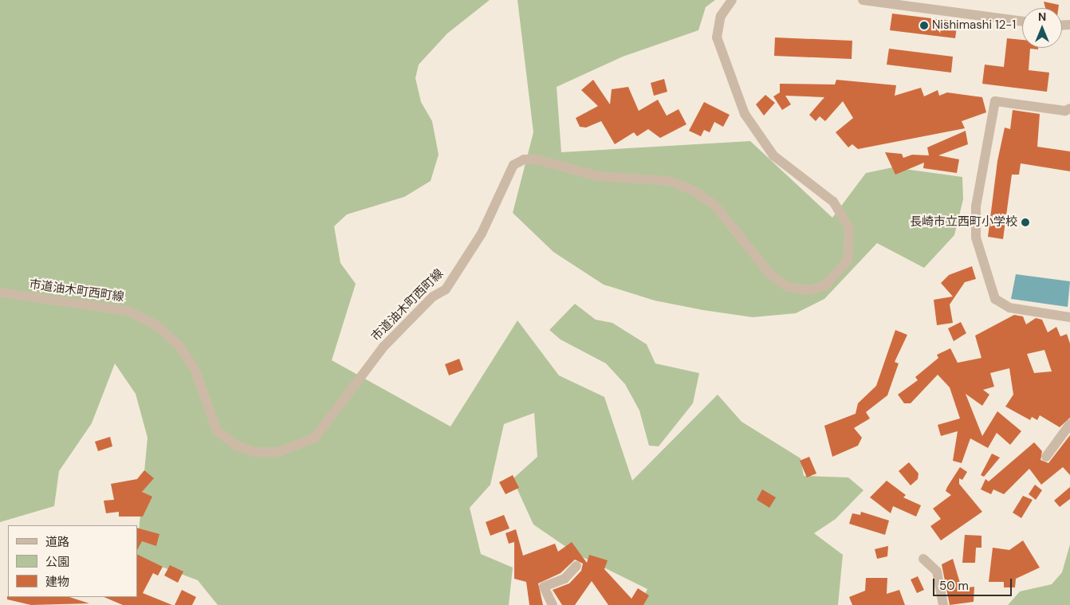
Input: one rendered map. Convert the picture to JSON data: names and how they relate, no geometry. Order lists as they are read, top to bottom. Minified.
{"streets":{"street":["市道油木町西町線"]},"places":["Nishimashi 12-1","長崎市立西町小学校"],"legend":["道路","公園","建物"],"scale_bar":"50 m","north":"top"}
